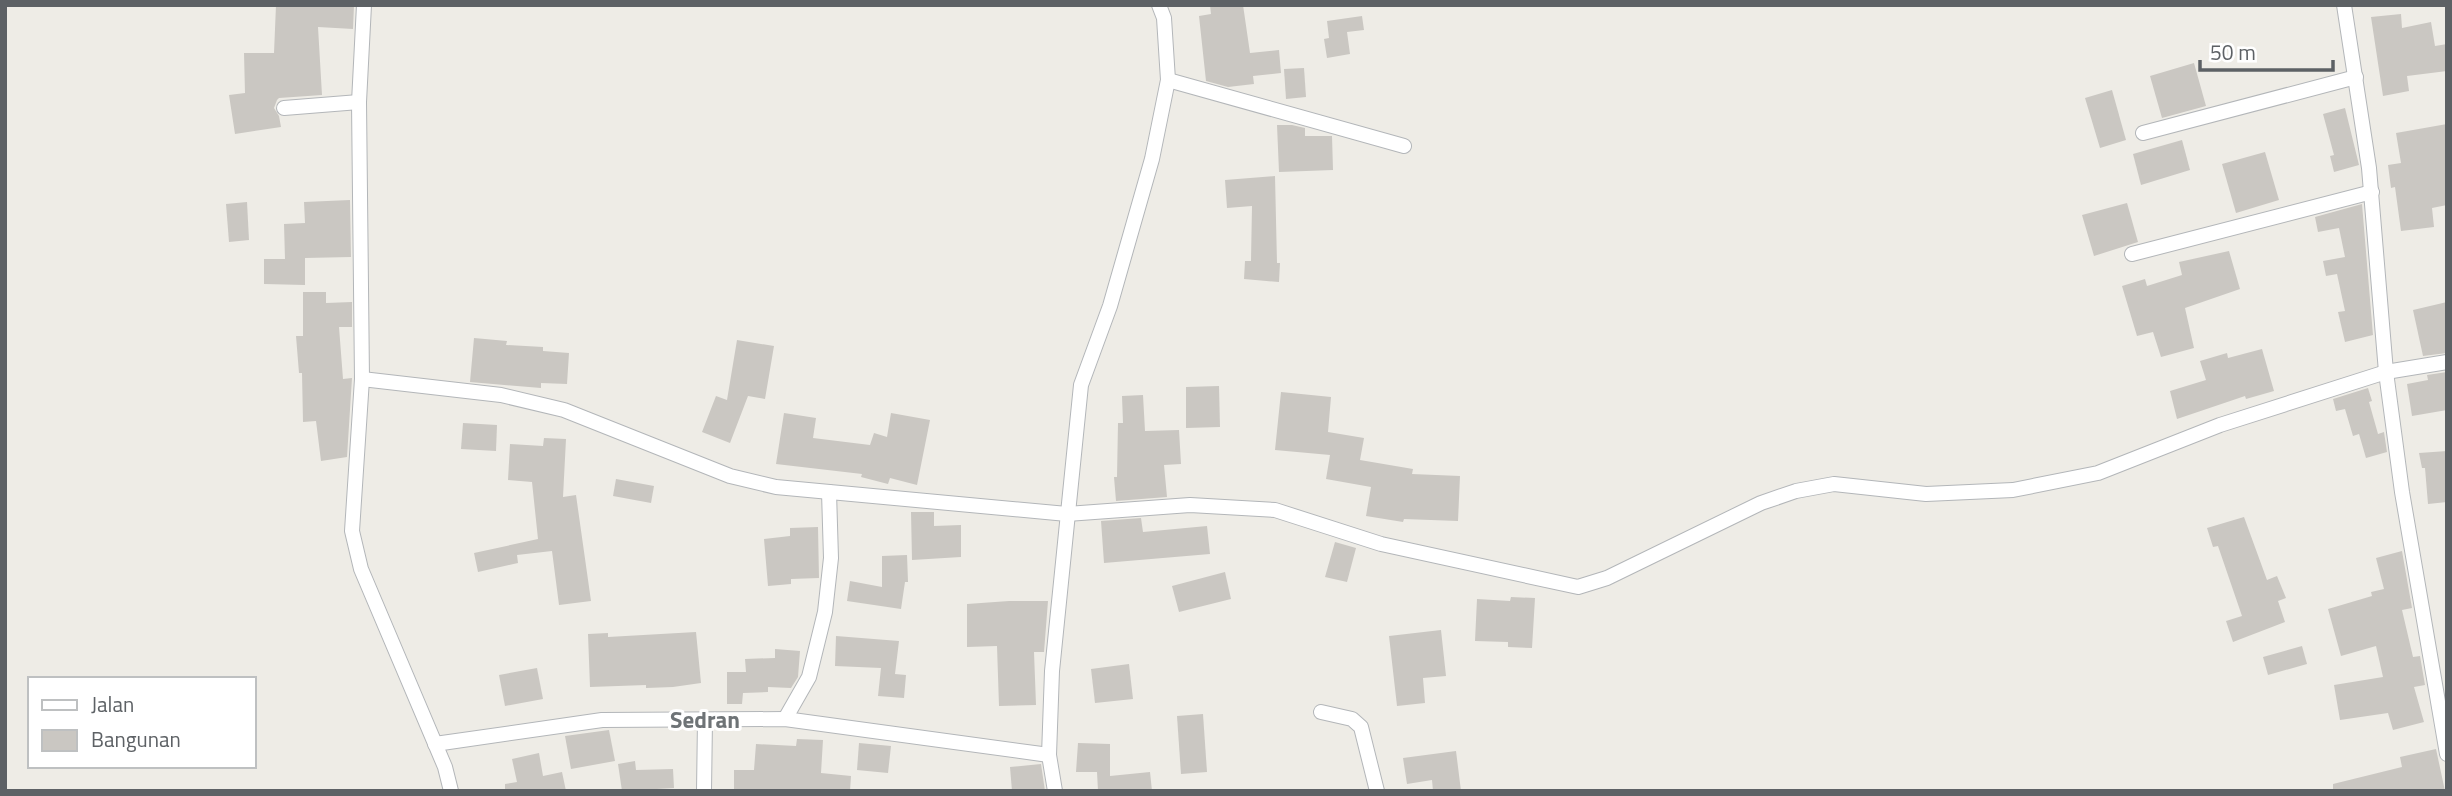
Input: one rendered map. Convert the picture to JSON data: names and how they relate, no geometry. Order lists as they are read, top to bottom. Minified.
{"districts":["Sedran"],"legend":["Jalan","Bangunan"],"scale_bar":"50 m"}
